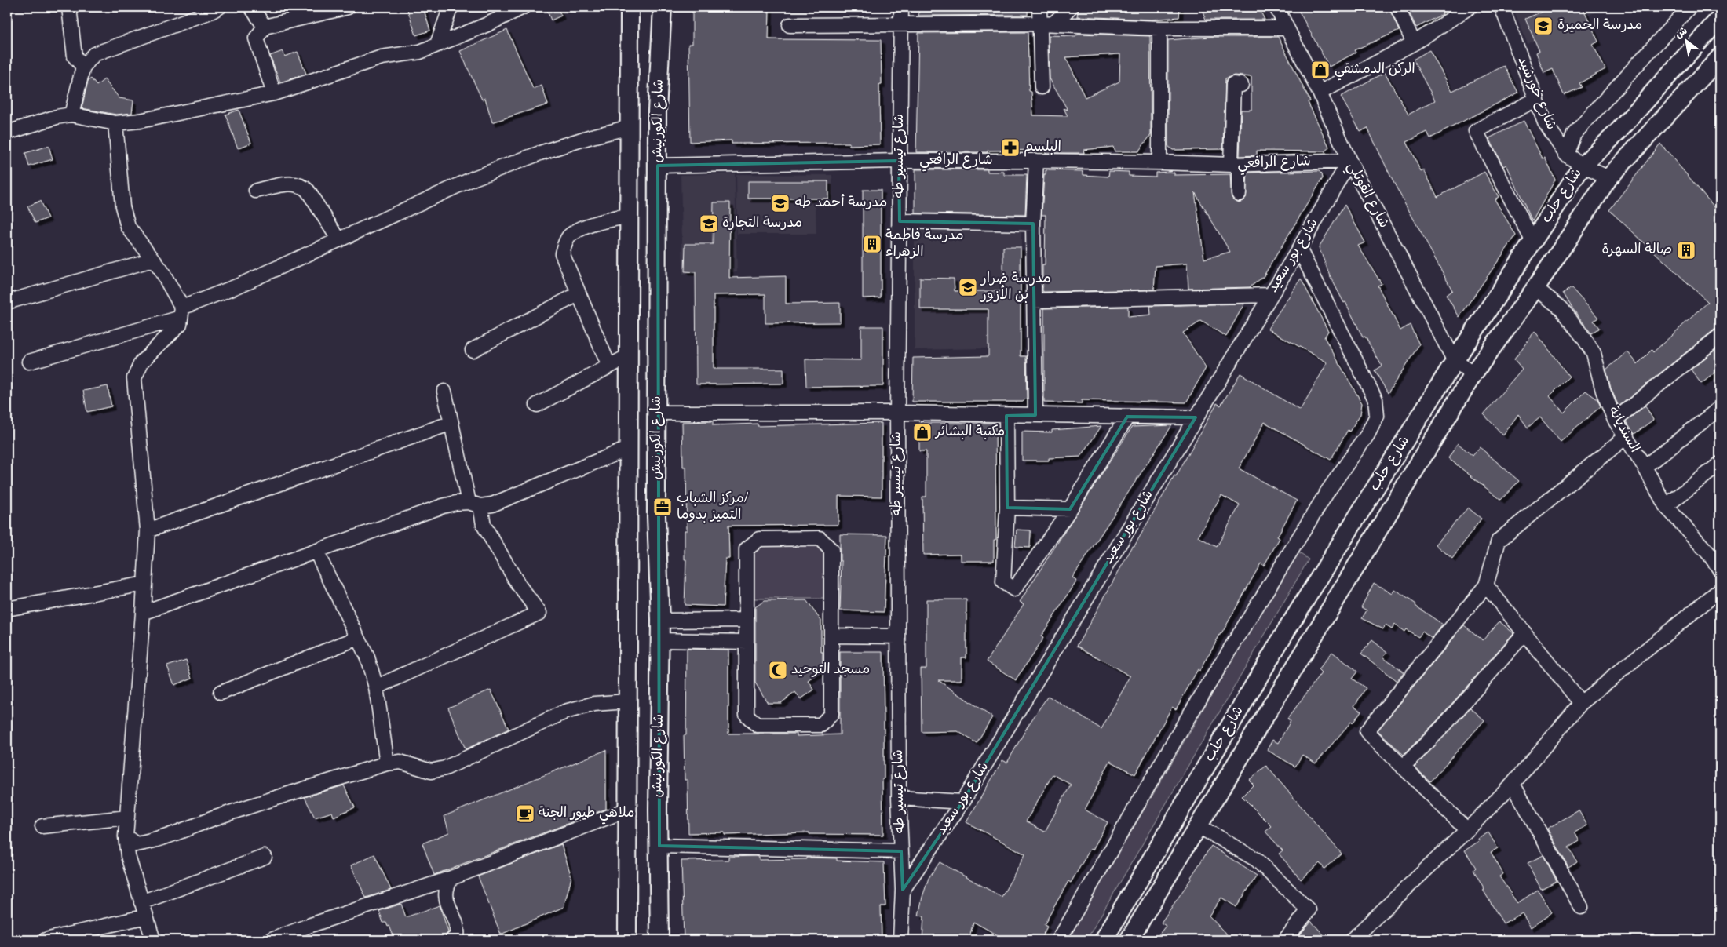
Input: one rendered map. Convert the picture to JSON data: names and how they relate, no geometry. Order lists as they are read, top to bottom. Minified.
{"streets":{"main road":["شارع الكورنيش","شارع حلب"],"street":["شارع خورشيد","شارع تيسير طه","شارع الرافعي","شارع القوتلي","شارع بور سعيد","السنديانة"]},"crossings":[["شارع خورشيد","شارع حلب"],["شارع الكورنيش","شارع الرافعي"],["شارع تيسير طه","شارع الرافعي"],["شارع تيسير طه","شارع بور سعيد"],["شارع الرافعي","شارع القوتلي"],["شارع الرافعي","شارع بور سعيد"],["شارع القوتلي","شارع حلب"],["شارع القوتلي","شارع بور سعيد"],["شارع حلب","السنديانة"]],"places":{"school or university":["مدرسة الحميرة","مدرسة أحمد طه","مدرسة التجارة","مدرسة ضرار بن الأزور"],"shop":["الركن الدمشقي","مكتبة البشائر"],"pharmacy":["البلسم"],"building":["مدرسة فاطمة الزهراء","صالة السهرة"],"office":["مركز الشباب/ التميز بدوما"],"mosque":["مسجد التوحيد"],"cafe":["ملاهي طيور الجنة"]},"north":"top left"}
